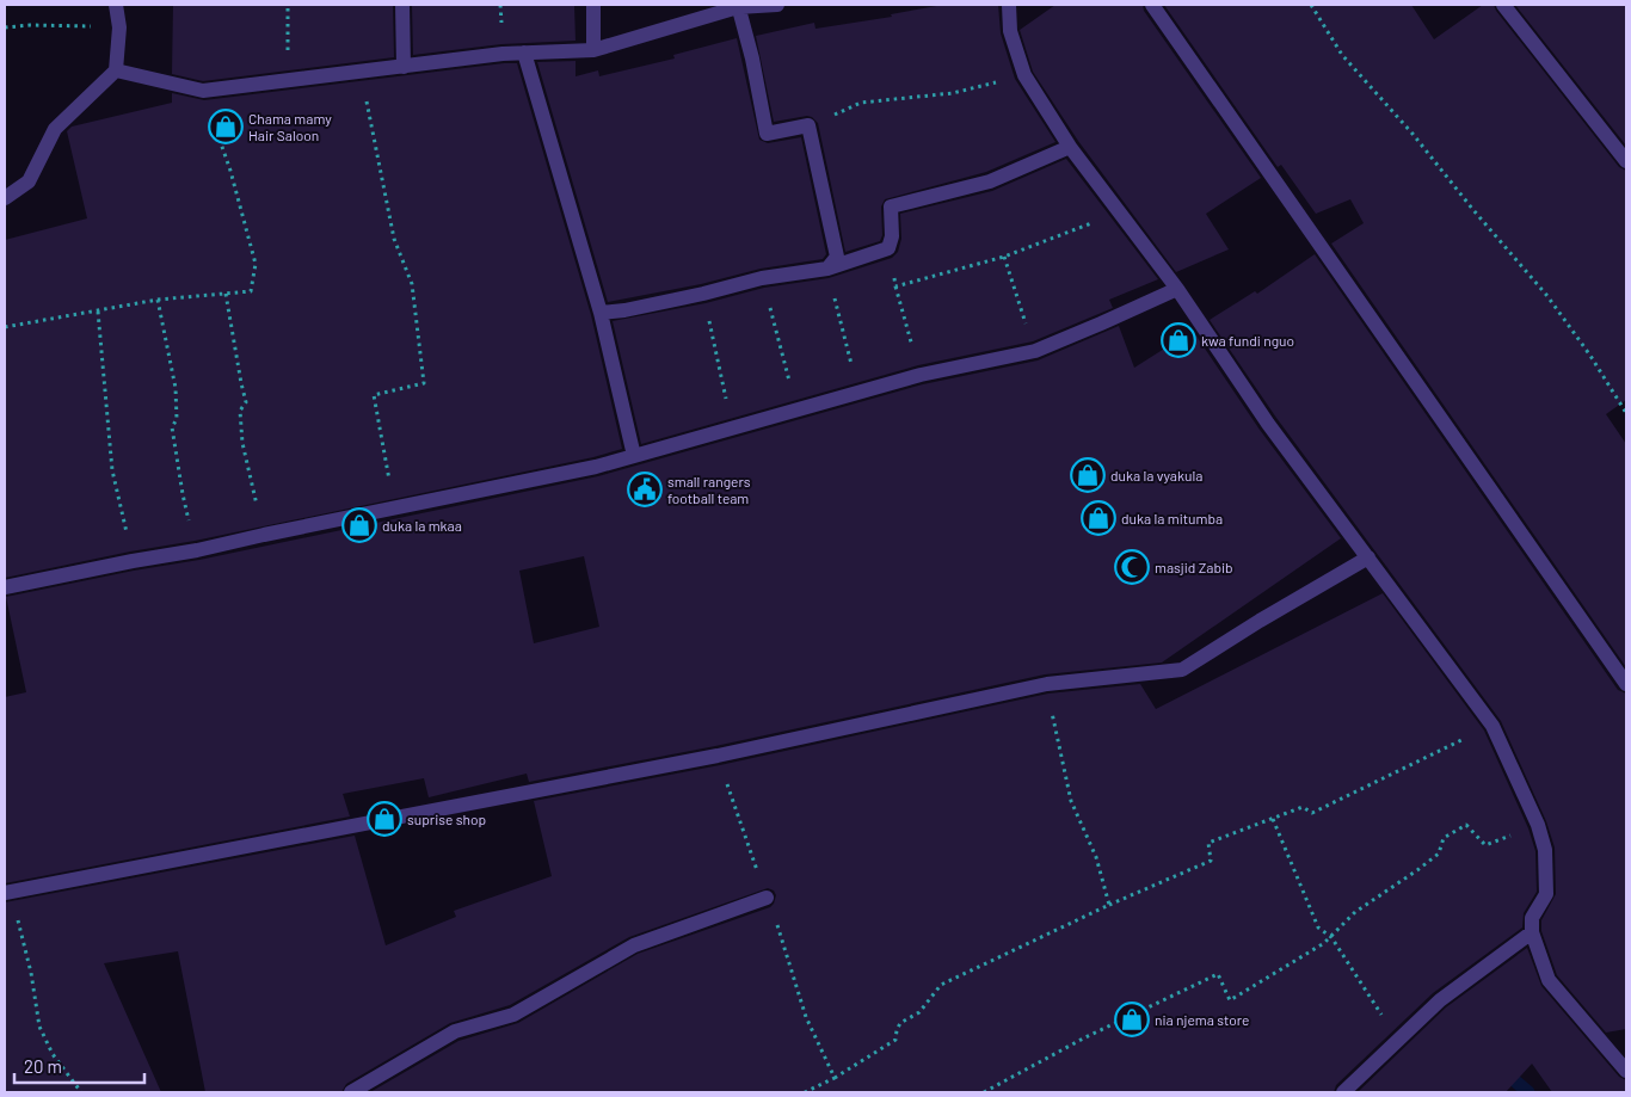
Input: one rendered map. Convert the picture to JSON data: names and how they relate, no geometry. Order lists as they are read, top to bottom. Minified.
{"places":{"shop":["Chama mamy Hair Saloon","kwa fundi nguo","duka la vyakula","duka la mitumba","duka la mkaa","suprise shop","nia njema store"],"public building":["small rangers football team"],"mosque":["masjid Zabib"]},"scale_bar":"20 m"}
